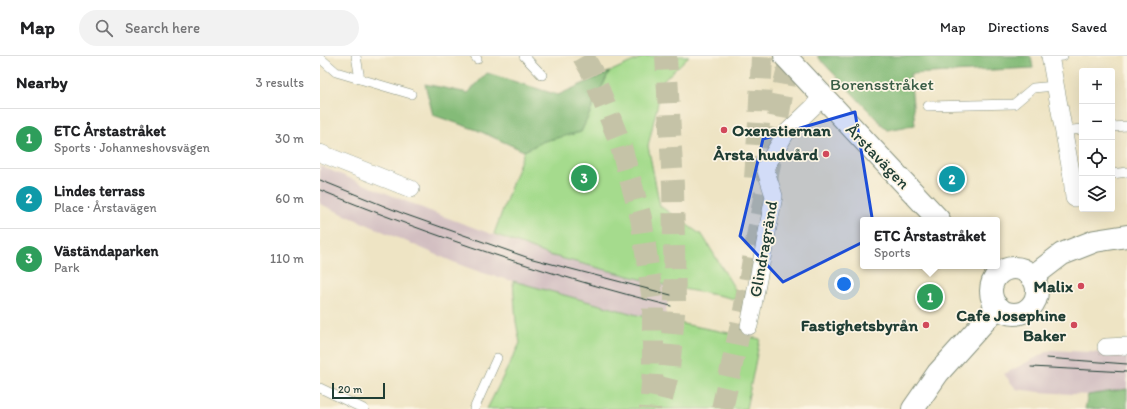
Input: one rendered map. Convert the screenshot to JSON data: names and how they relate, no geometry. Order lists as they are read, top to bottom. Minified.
{"streets":{"main road":["Årstavägen"],"street":["Glindragränd"]},"crossings":[["Årstavägen","Glindragränd"]],"parks":["Borensstråket"],"places":["Oxenstiernan","Årsta hudvård","Malix","Fastighetsbyrån","Cafe Josephine Baker"],"scale_bar":"20 m","page":{"header":"Map","search":"Search here","nav":["Map","Directions","Saved"],"heading":["Nearby","3 results"],"map_buttons":["+","−"],"list":[{"mark":"1","name":"ETC Årstastråket","note":"Sports · Johanneshovsvägen","value":"30 m"},{"mark":"2","name":"Lindes terrass","note":"Place · Årstavägen","value":"60 m"},{"mark":"3","name":"Väständaparken","note":"Park","value":"110 m"}],"pins":["3","2","1"],"popup":["ETC Årstastråket","Sports"],"scale":"20 m"}}
